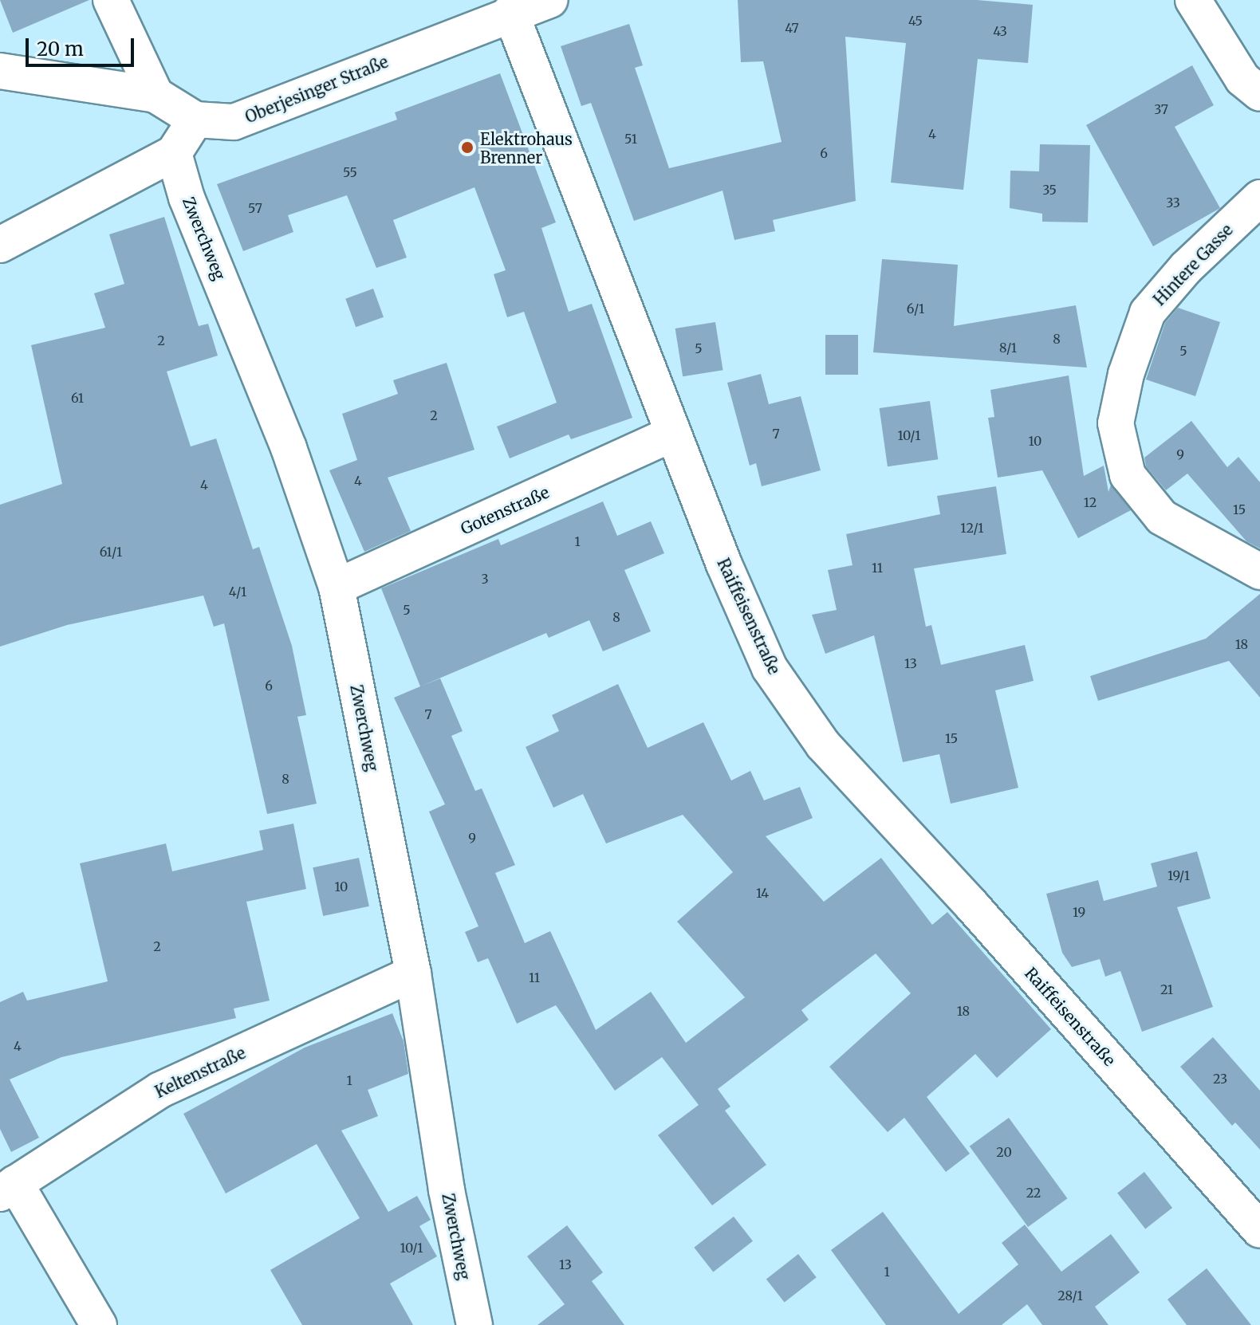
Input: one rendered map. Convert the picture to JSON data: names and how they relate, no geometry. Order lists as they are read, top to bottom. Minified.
{"streets":{"street":["Oberjesinger Straße","Zwerchweg","Hintere Gasse","Gotenstraße","Raiffeisenstraße","Keltenstraße"]},"crossings":[["Oberjesinger Straße","Raiffeisenstraße"],["Zwerchweg","Gotenstraße"],["Zwerchweg","Keltenstraße"],["Gotenstraße","Raiffeisenstraße"]],"places":["Elektrohaus Brenner"],"house_numbers":["45","47","43","37","4","51","6","55","35","33","57","6/1","8","2","8/1","5","5","61","2","7","10/1","10","9","4","4","12","15","12/1","1","61/1","11","3","4/1","5","8","18","13","6","7","15","8","9","19/1","10","14","19","2","11","21","18","4","23","1","20","22","10/1","13","1","28/1"],"scale_bar":"20 m"}
